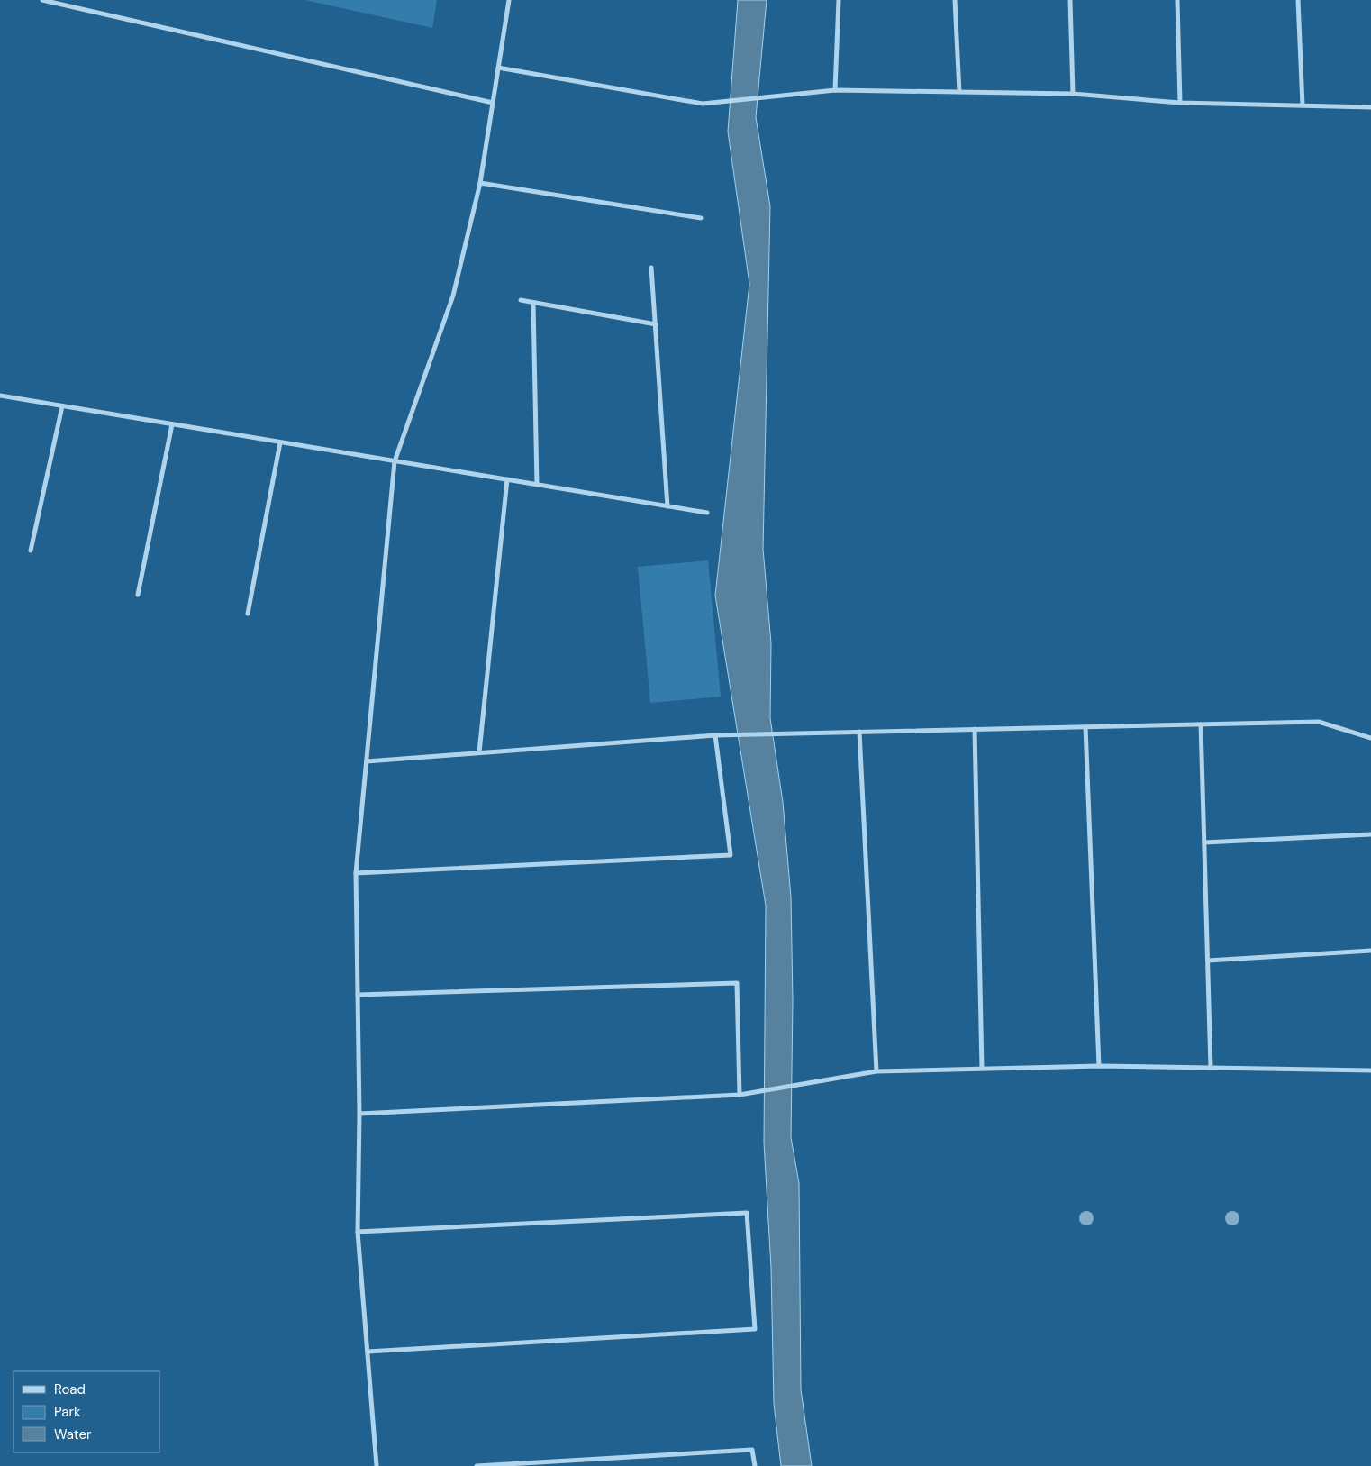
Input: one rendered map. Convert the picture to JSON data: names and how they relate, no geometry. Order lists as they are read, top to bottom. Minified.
{"legend":["Road","Park","Water"]}
